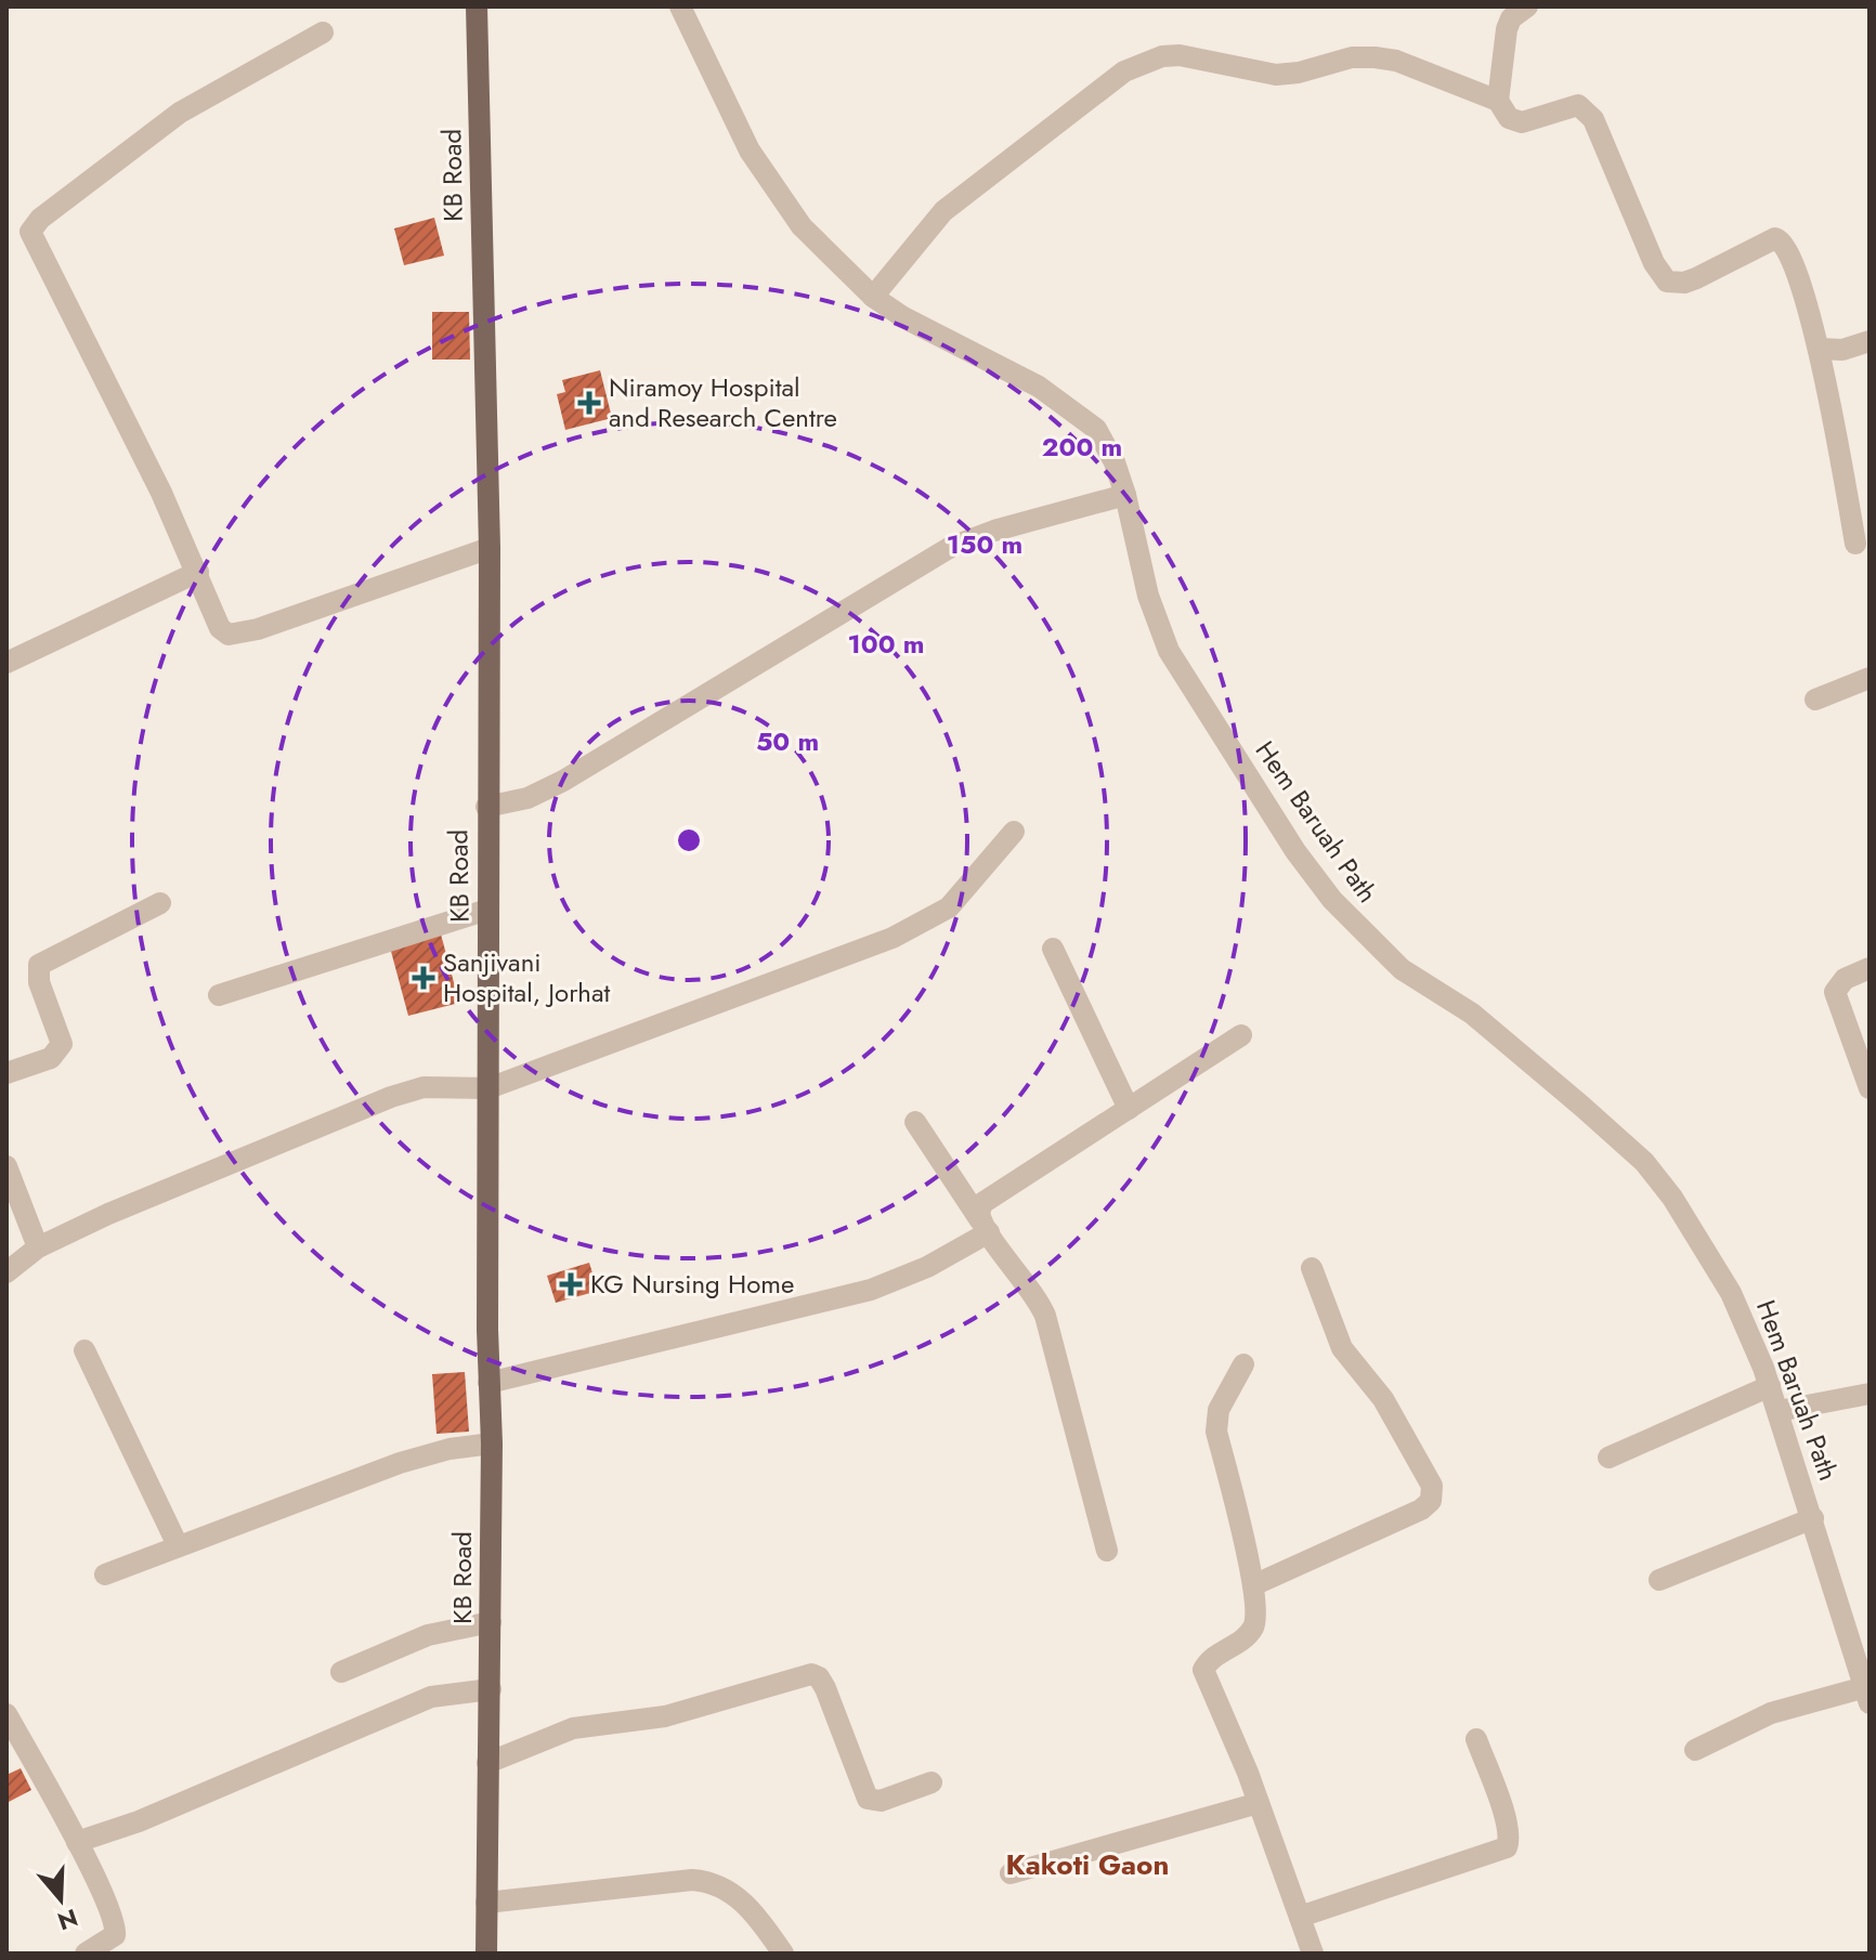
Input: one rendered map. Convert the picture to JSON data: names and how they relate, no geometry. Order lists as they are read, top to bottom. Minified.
{"streets":{"main road":["KB Road"],"street":["Hem Baruah Path"]},"districts":["Kakoti Gaon"],"places":{"health":["Niramoy Hospital and Research Centre","Sanjivani Hospital, Jorhat","KG Nursing Home"]},"north":"bottom","rings":["200 m","150 m","100 m","50 m"]}
